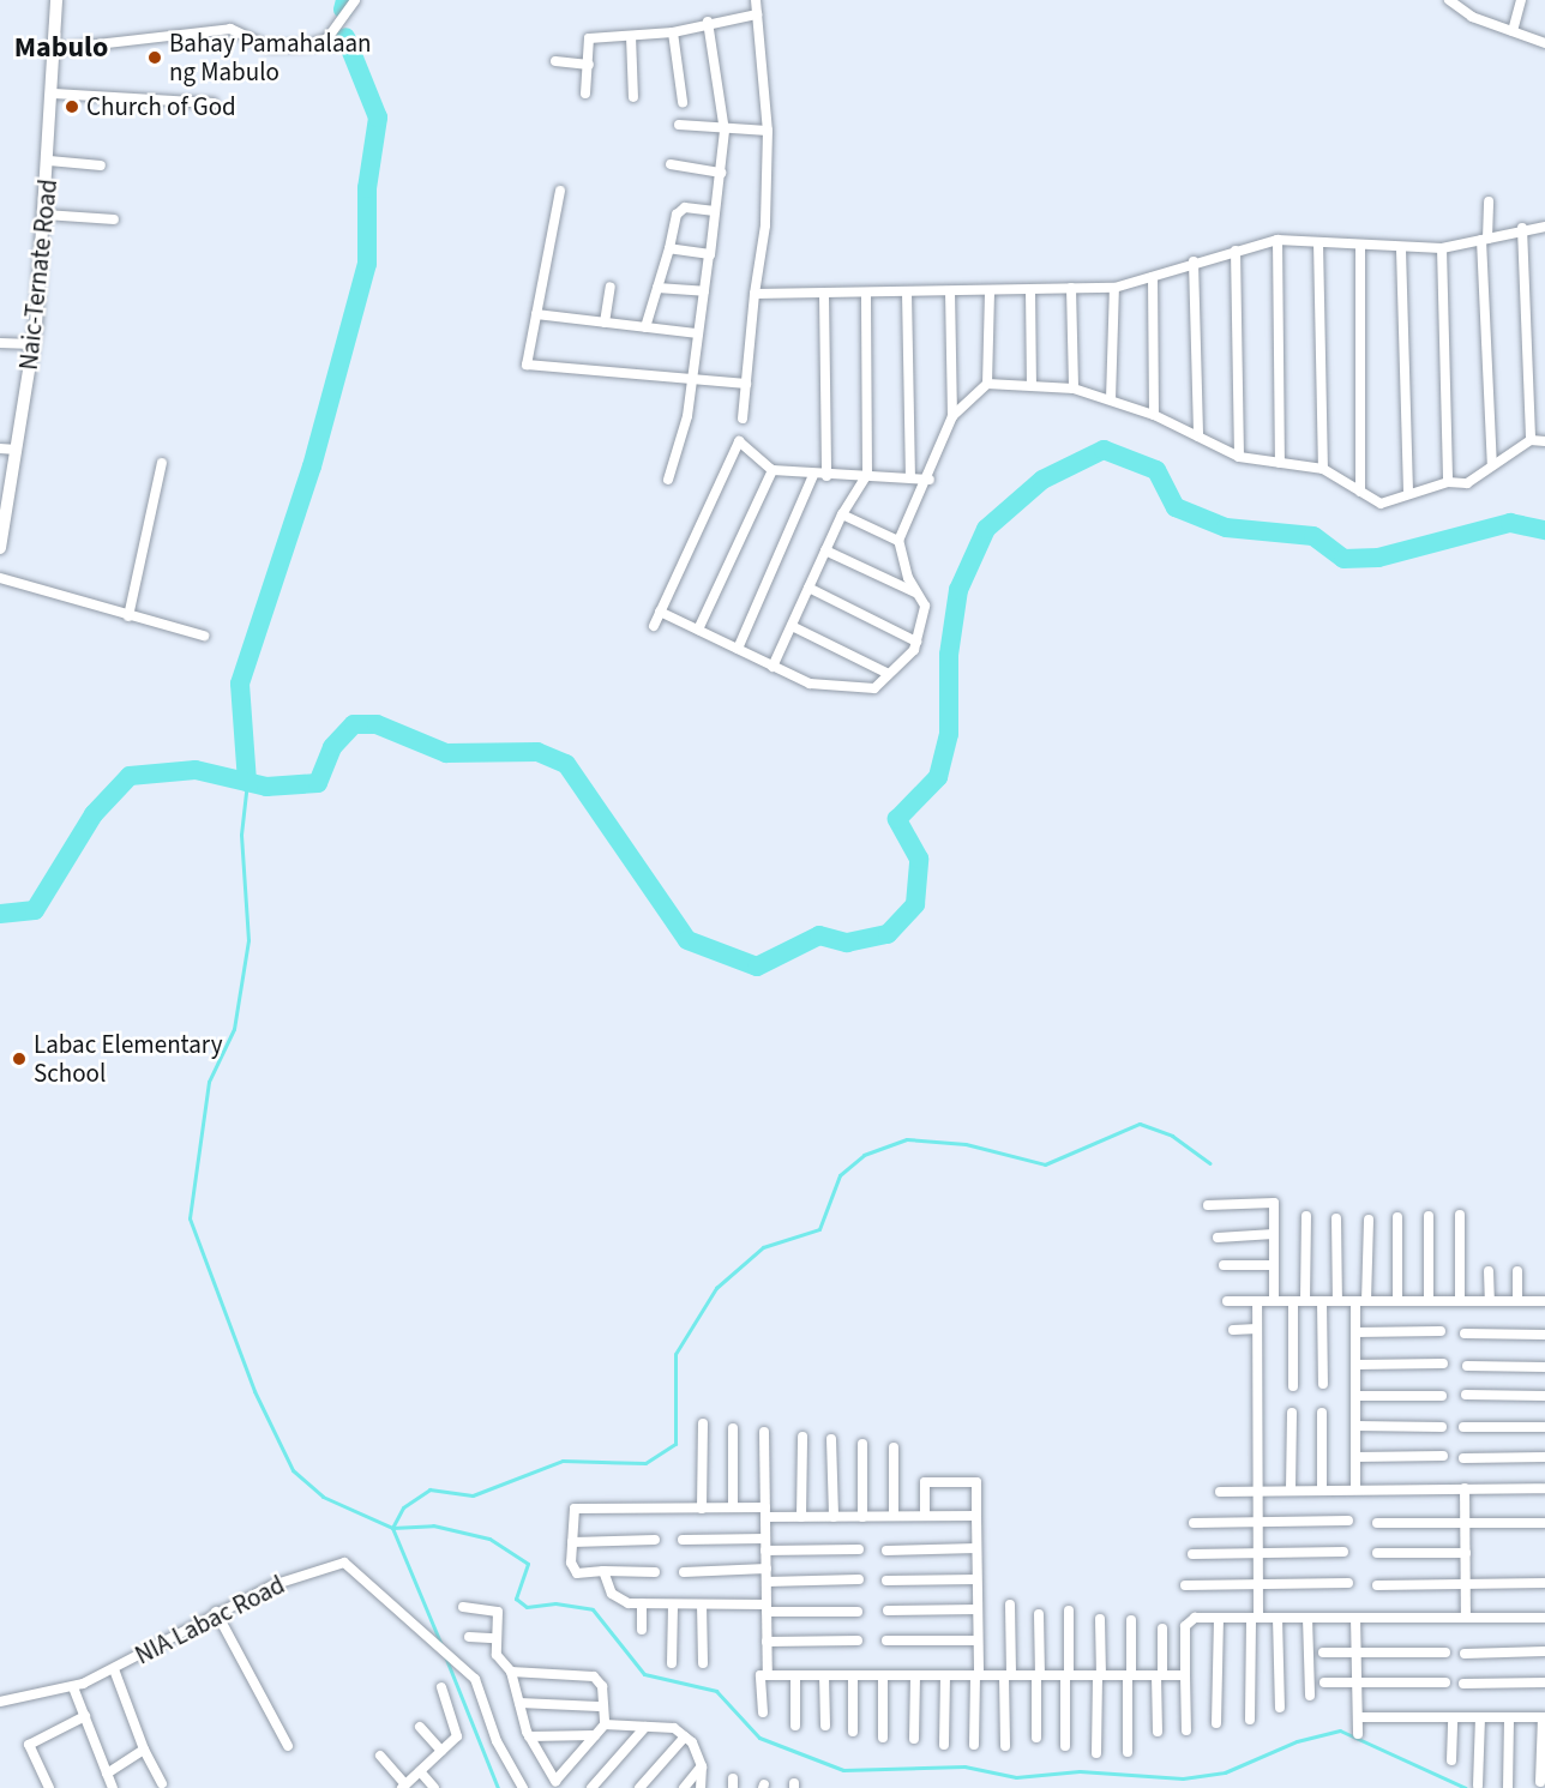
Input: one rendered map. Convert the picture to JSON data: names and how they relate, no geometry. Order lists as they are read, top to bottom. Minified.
{"streets":{"main road":["Naic-Ternate Road"],"street":["NIA Labac Road"]},"districts":["Mabulo"],"places":["Bahay Pamahalaan ng Mabulo","Church of God","Labac Elementary School"]}
